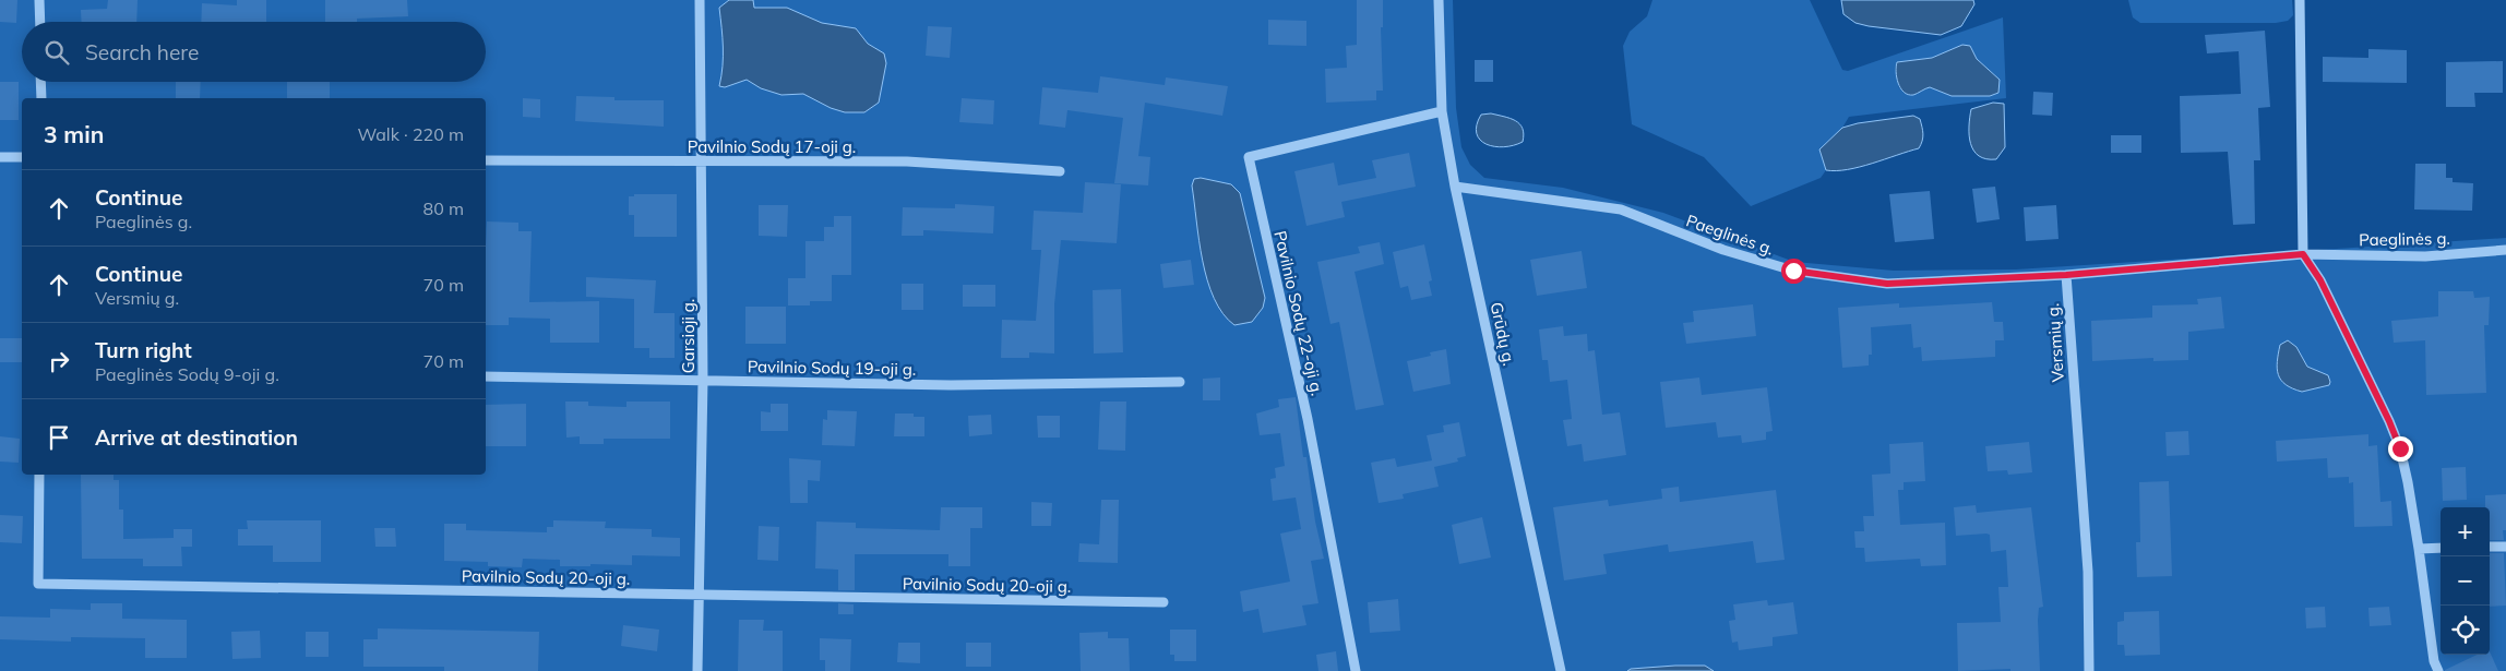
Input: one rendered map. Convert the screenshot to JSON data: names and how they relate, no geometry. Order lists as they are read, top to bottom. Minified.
{"streets":{"street":["Pavilnio Sodų 17-oji g.","Paeglinės g.","Pavilnio Sodų 22-oji g.","Grūdų g.","Garsioji g.","Versmių g.","Pavilnio Sodų 19-oji g.","Pavilnio Sodų 20-oji g."]},"crossings":[["Pavilnio Sodų 17-oji g.","Garsioji g."],["Paeglinės g.","Grūdų g."],["Paeglinės g.","Versmių g."],["Pavilnio Sodų 22-oji g.","Grūdų g."],["Garsioji g.","Pavilnio Sodų 19-oji g."],["Garsioji g.","Pavilnio Sodų 20-oji g."]],"page":{"search":"Search here","heading":["3 min","Walk · 220 m"],"list":[["Continue","Paeglinės g.","80 m"],["Continue","Versmių g.","70 m"],["Turn right","Paeglinės Sodų 9-oji g.","70 m"],"Arrive at destination"],"map_buttons":["+","−"]}}
